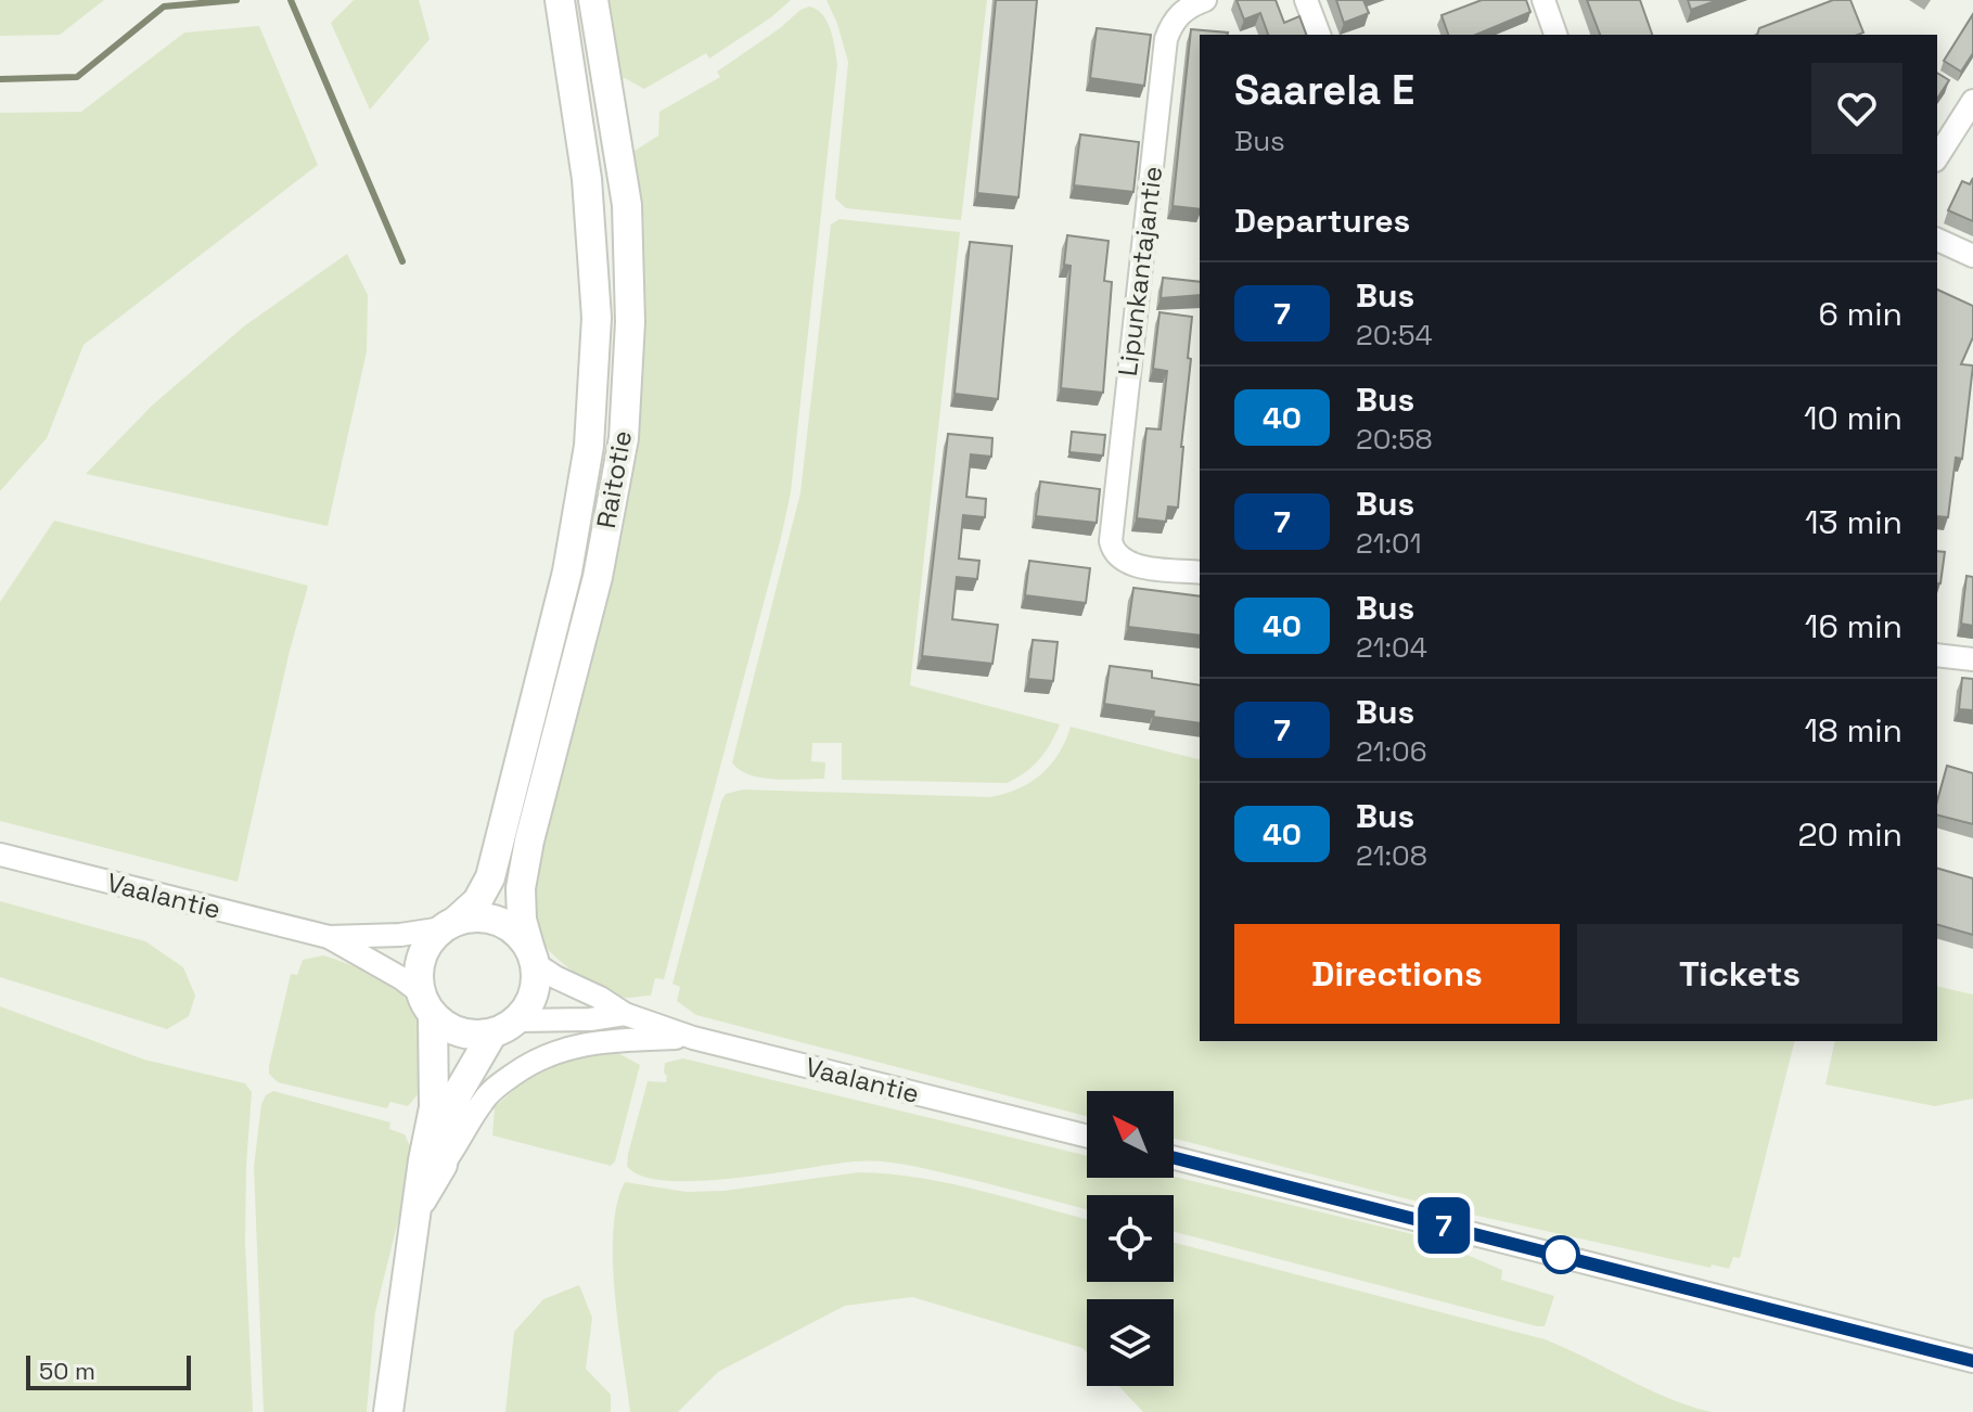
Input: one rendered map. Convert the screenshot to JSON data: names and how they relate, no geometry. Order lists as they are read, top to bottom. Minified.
{"streets":{"main road":["Raitotie"],"street":["Lipunkantajantie","Vaalantie"]},"crossings":[["Raitotie","Vaalantie"]],"lines":["bus line 7"],"scale_bar":"50 m","north":"top left","page":{"on_map":"7","heading":[["Saarela E","Bus"],"Departures"],"list":[{"mark":"7","name":"Bus","note":"20:54","value":"6 min"},{"mark":"40","name":"Bus","note":"20:58","value":"10 min"},{"mark":"7","name":"Bus","note":"21:01","value":"13 min"},{"mark":"40","name":"Bus","note":"21:04","value":"16 min"},{"mark":"7","name":"Bus","note":"21:06","value":"18 min"},{"mark":"40","name":"Bus","note":"21:08","value":"20 min"}],"buttons":["Directions","Tickets"],"scale":"50 m"}}
